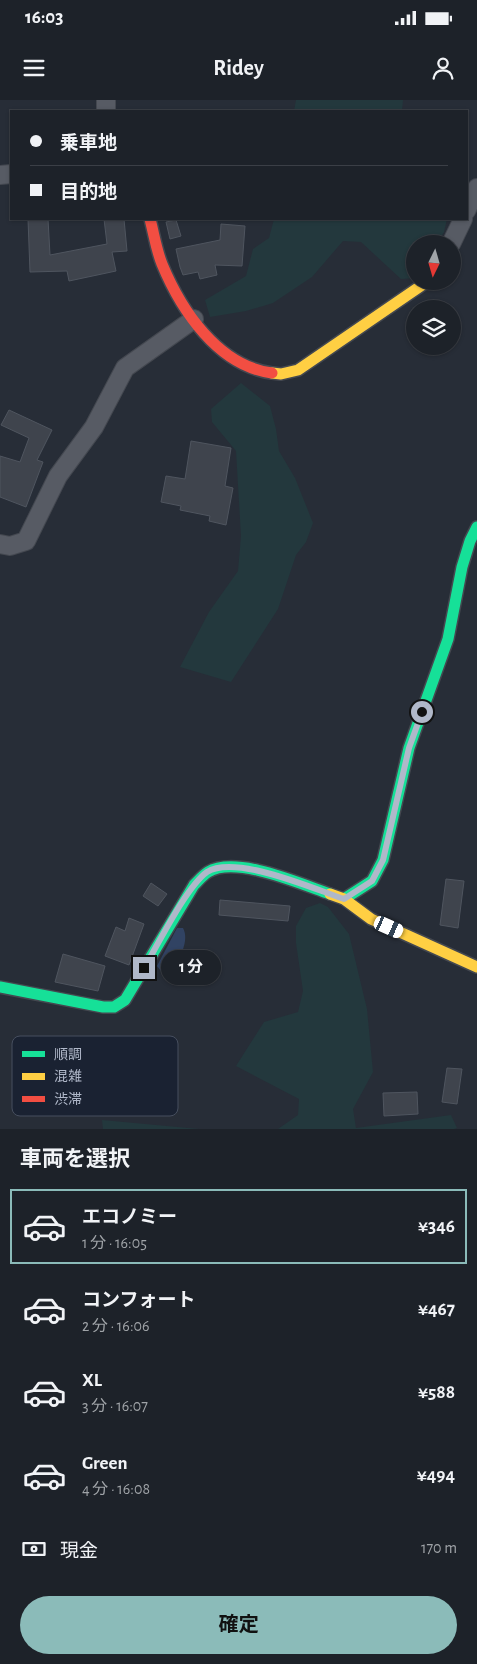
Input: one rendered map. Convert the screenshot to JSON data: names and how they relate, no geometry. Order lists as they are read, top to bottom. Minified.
{"legend":["順調","混雑","渋滞"],"north":"bottom","page":{"status":"16:03","header":"Ridey","banner":["乗車地","目的地"],"bubble":"1 分","heading":"車両を選択","list":[{"name":"エコノミー","note":"1 分 · 16:05","value":"¥346"},{"name":"コンフォート","note":"2 分 · 16:06","value":"¥467"},{"name":"XL","note":"3 分 · 16:07","value":"¥588"},{"name":"Green","note":"4 分 · 16:08","value":"¥494"}],"pay":["現金","170 m"],"buttons":"確定"}}
